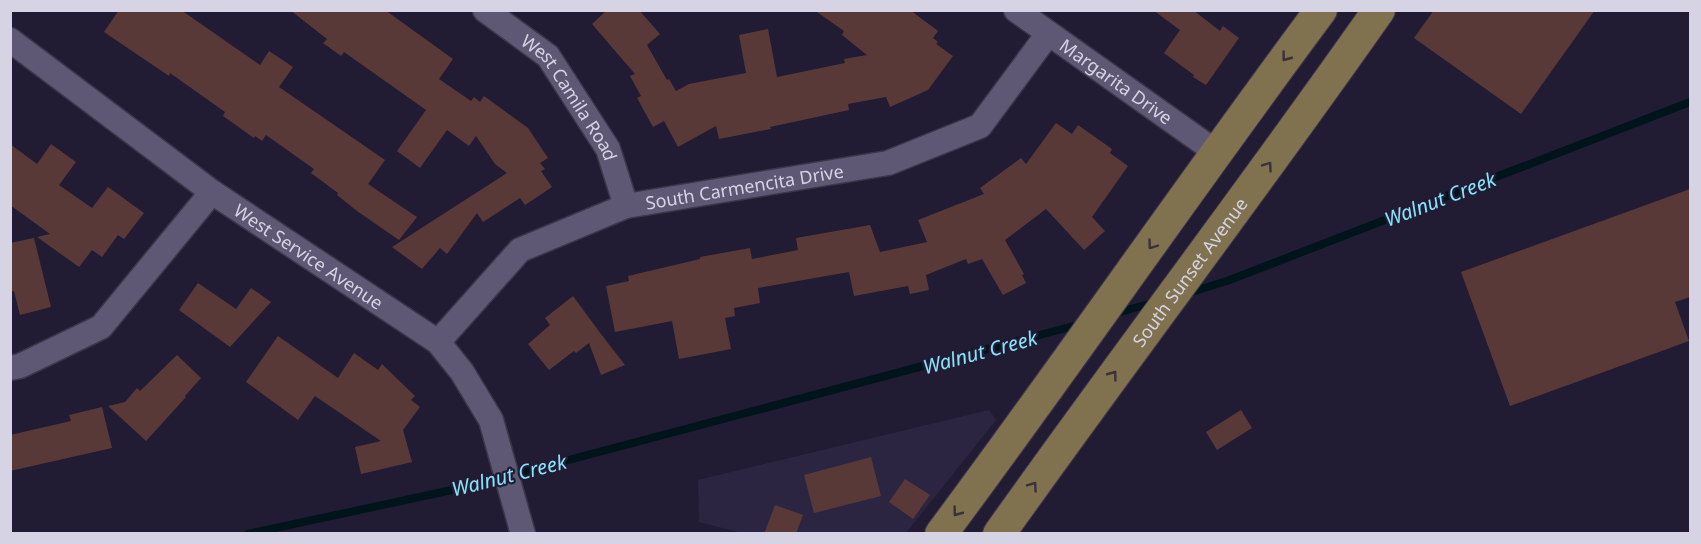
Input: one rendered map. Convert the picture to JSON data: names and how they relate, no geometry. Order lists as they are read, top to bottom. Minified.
{"streets":{"main road":["South Sunset Avenue"],"street":["Margarita Drive","West Camila Road","South Carmencita Drive","West Service Avenue"]},"crossings":[["Margarita Drive","South Carmencita Drive"],["West Camila Road","South Carmencita Drive"],["South Carmencita Drive","West Service Avenue"]],"water":["Walnut Creek"]}
